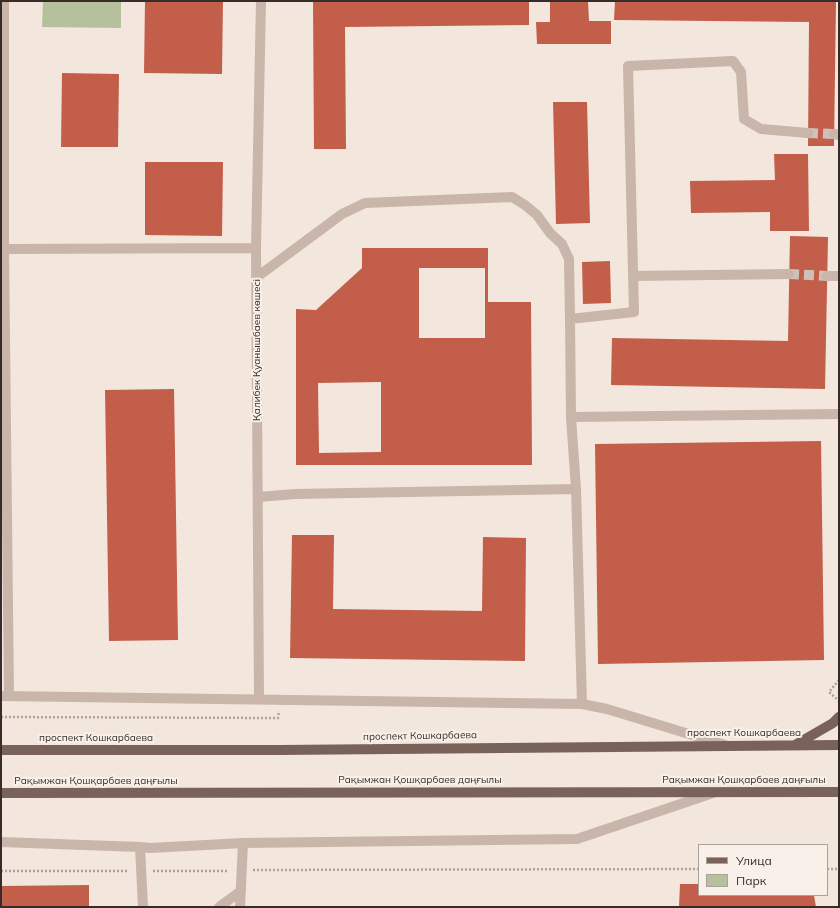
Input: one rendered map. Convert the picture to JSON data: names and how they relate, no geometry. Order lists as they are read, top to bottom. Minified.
{"streets":{"main road":["проспект Кошкарбаева","Рақымжан Қошқарбаев даңғылы"],"street":["Қалибек Қуанышбаев көшесі"]},"legend":["Улица","Парк"]}
